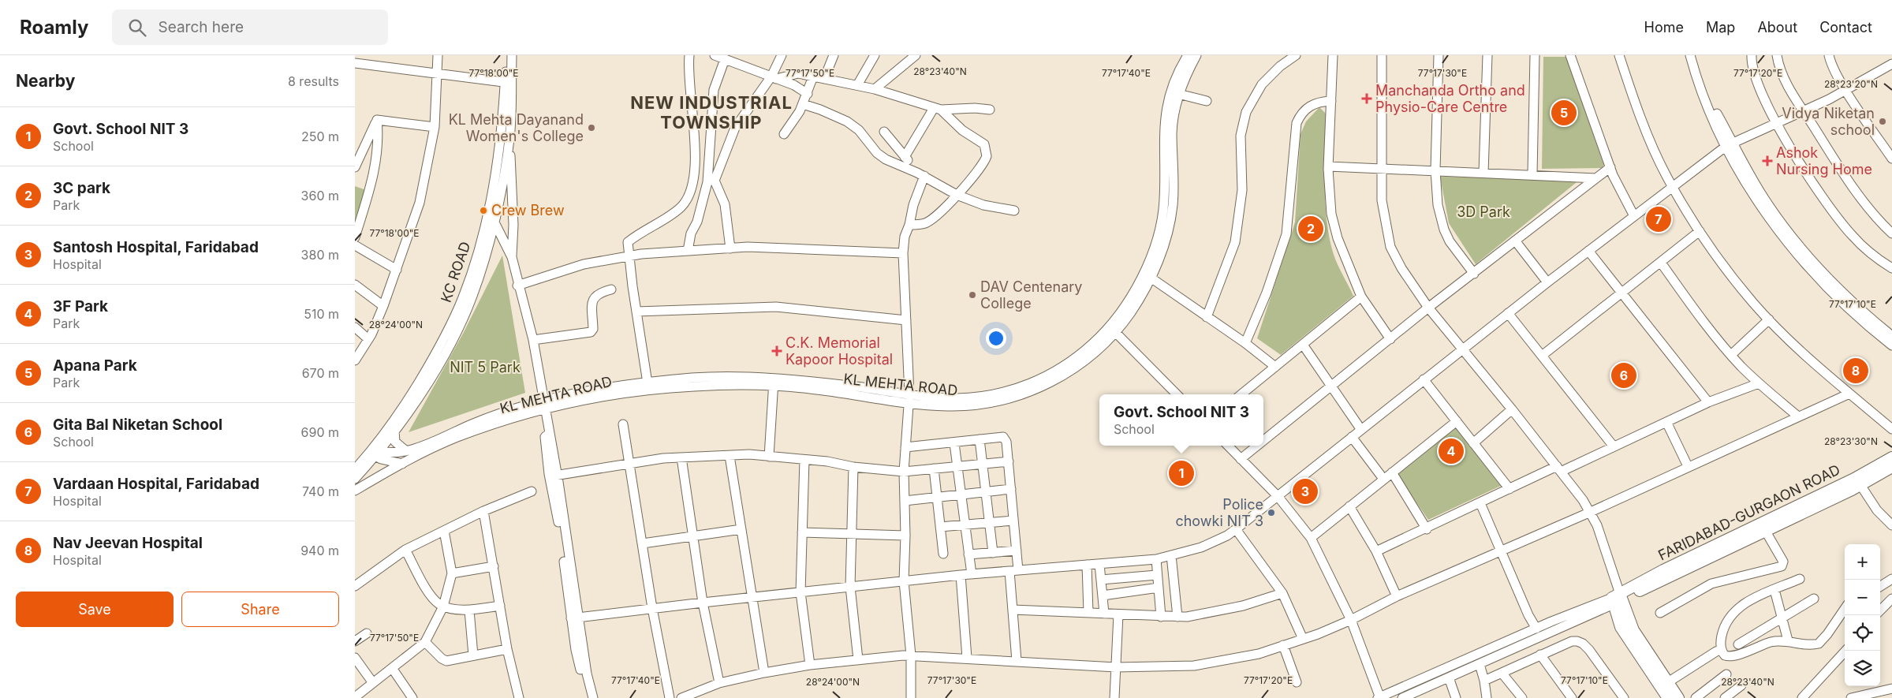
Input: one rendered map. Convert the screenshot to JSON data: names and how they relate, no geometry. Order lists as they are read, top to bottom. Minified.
{"streets":{"main road":["FARIDABAD-GURGAON ROAD"],"street":["KC ROAD","KL MEHTA ROAD"]},"crossings":[["KC ROAD","KL MEHTA ROAD"]],"districts":["NEW INDUSTRIAL TOWNSHIP"],"parks":["3D Park","NIT 5 Park"],"places":{"health":["Manchanda Ortho and Physio-Care Centre","Ashok Nursing Home","C.K. Memorial Kapoor Hospital"],"other":["Vidya Niketan school","KL Mehta Dayanand Women's College","Crew Brew","DAV Centenary College","Police chowki NIT 3"]},"page":{"header":"Roamly","search":"Search here","nav":["Home","Map","About","Contact"],"heading":["Nearby","8 results"],"pins":["5","7","2","8","6","4","1","3"],"list":[{"mark":"1","name":"Govt. School NIT 3","note":"School","value":"250 m"},{"mark":"2","name":"3C park","note":"Park","value":"360 m"},{"mark":"3","name":"Santosh Hospital, Faridabad","note":"Hospital","value":"380 m"},{"mark":"4","name":"3F Park","note":"Park","value":"510 m"},{"mark":"5","name":"Apana Park","note":"Park","value":"670 m"},{"mark":"6","name":"Gita Bal Niketan School","note":"School","value":"690 m"},{"mark":"7","name":"Vardaan Hospital, Faridabad","note":"Hospital","value":"740 m"},{"mark":"8","name":"Nav Jeevan Hospital","note":"Hospital","value":"940 m"}],"popup":["Govt. School NIT 3","School"],"map_buttons":["+","−"],"buttons":["Save","Share"]},"coordinates":["28°23'40\"N","77°17'20\"E","77°18'00\"E","77°17'50\"E","77°17'40\"E","77°17'30\"E","28°23'20\"N","77°17'10\"E","28°24'00\"N","28°23'30\"N"]}
